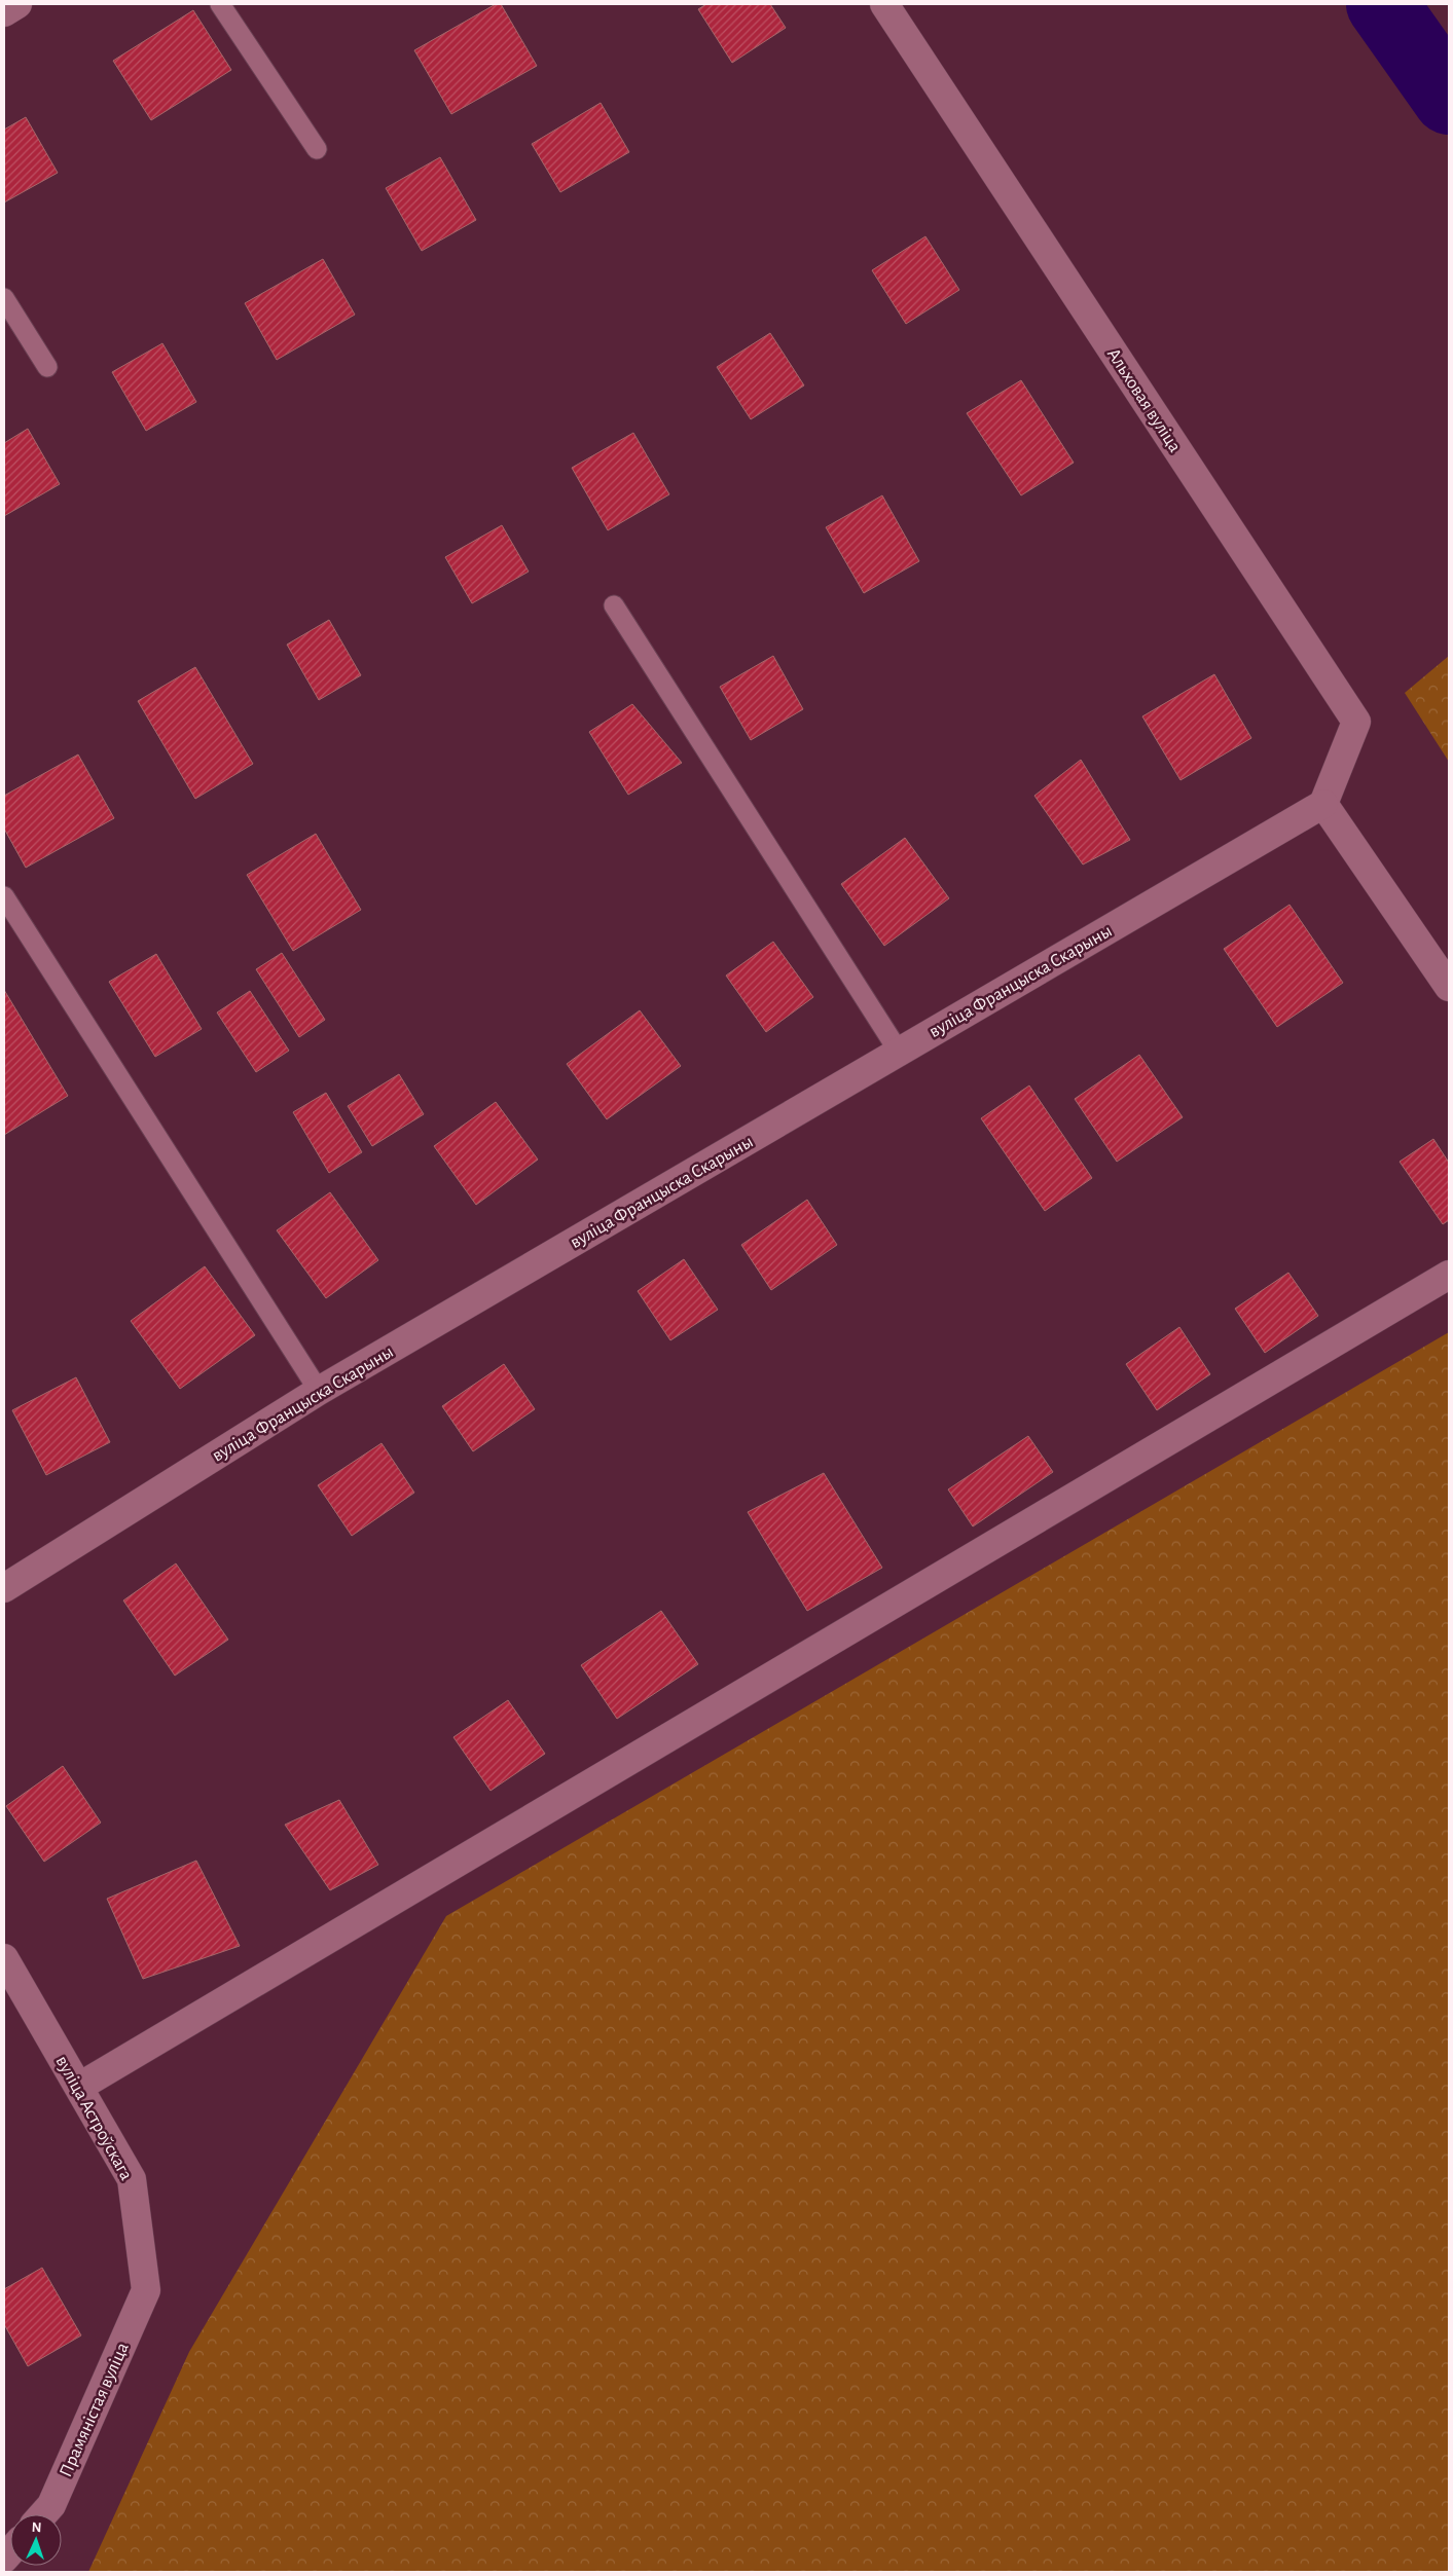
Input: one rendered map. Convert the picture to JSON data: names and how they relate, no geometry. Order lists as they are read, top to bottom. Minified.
{"streets":{"street":["Альховая вуліца","вуліца Францыска Скарыны","вуліца Астроўскага","Прамяністая вуліца"]},"crossings":[["Альховая вуліца","вуліца Францыска Скарыны"],["вуліца Астроўскага","Прамяністая вуліца"]],"north":"top"}
